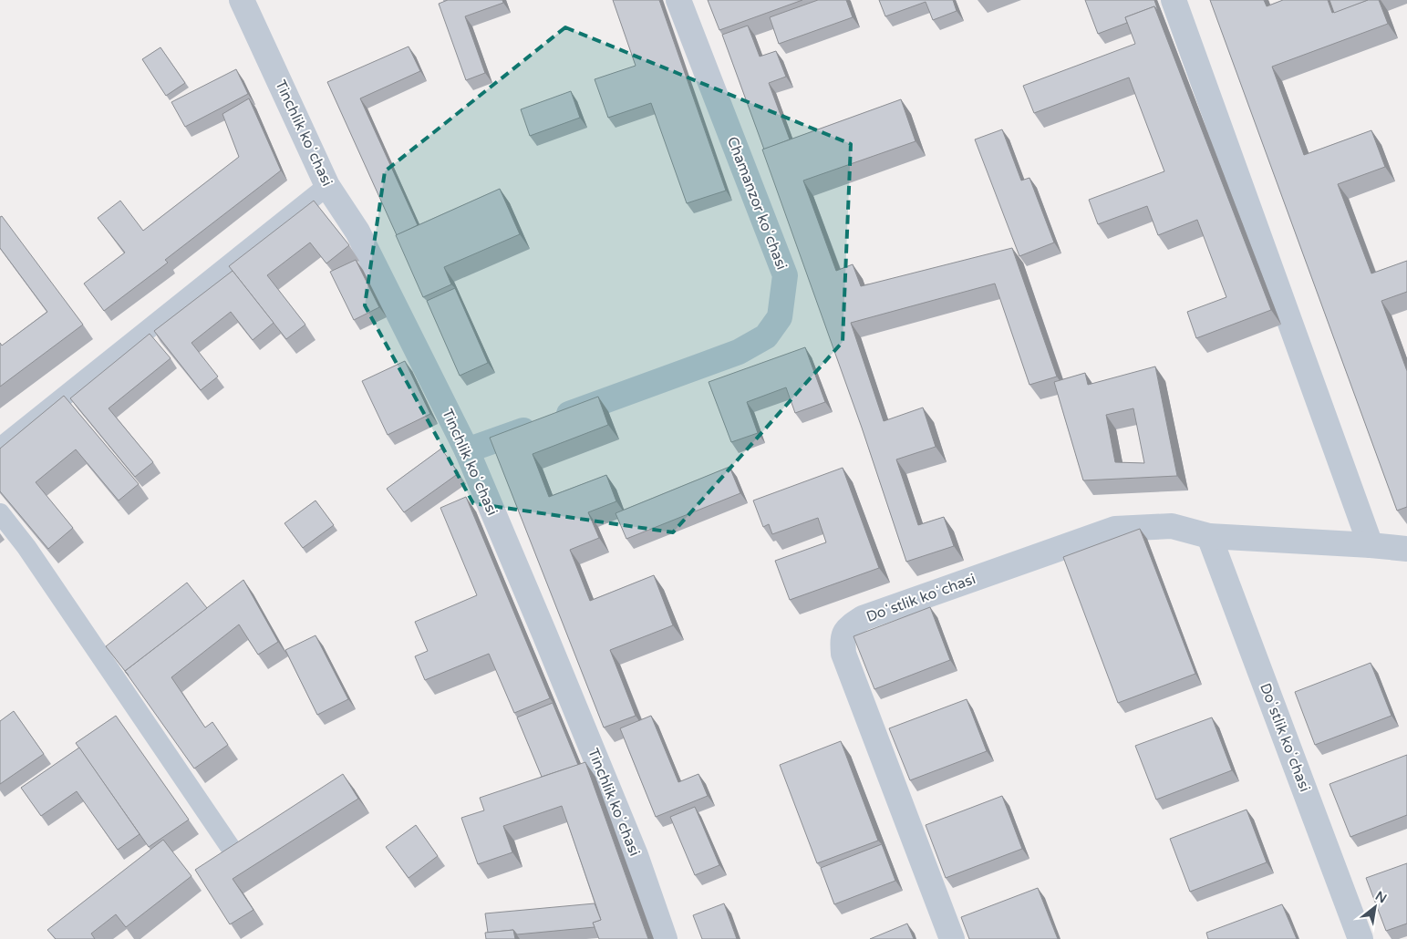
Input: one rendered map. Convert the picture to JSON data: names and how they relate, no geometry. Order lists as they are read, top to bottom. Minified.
{"streets":{"street":["Tinchlik koʻchasi","Chamanzor koʻchasi","Doʻstlik koʻchasi"]},"crossings":[["Tinchlik koʻchasi","Chamanzor koʻchasi"]],"north":"top right"}
